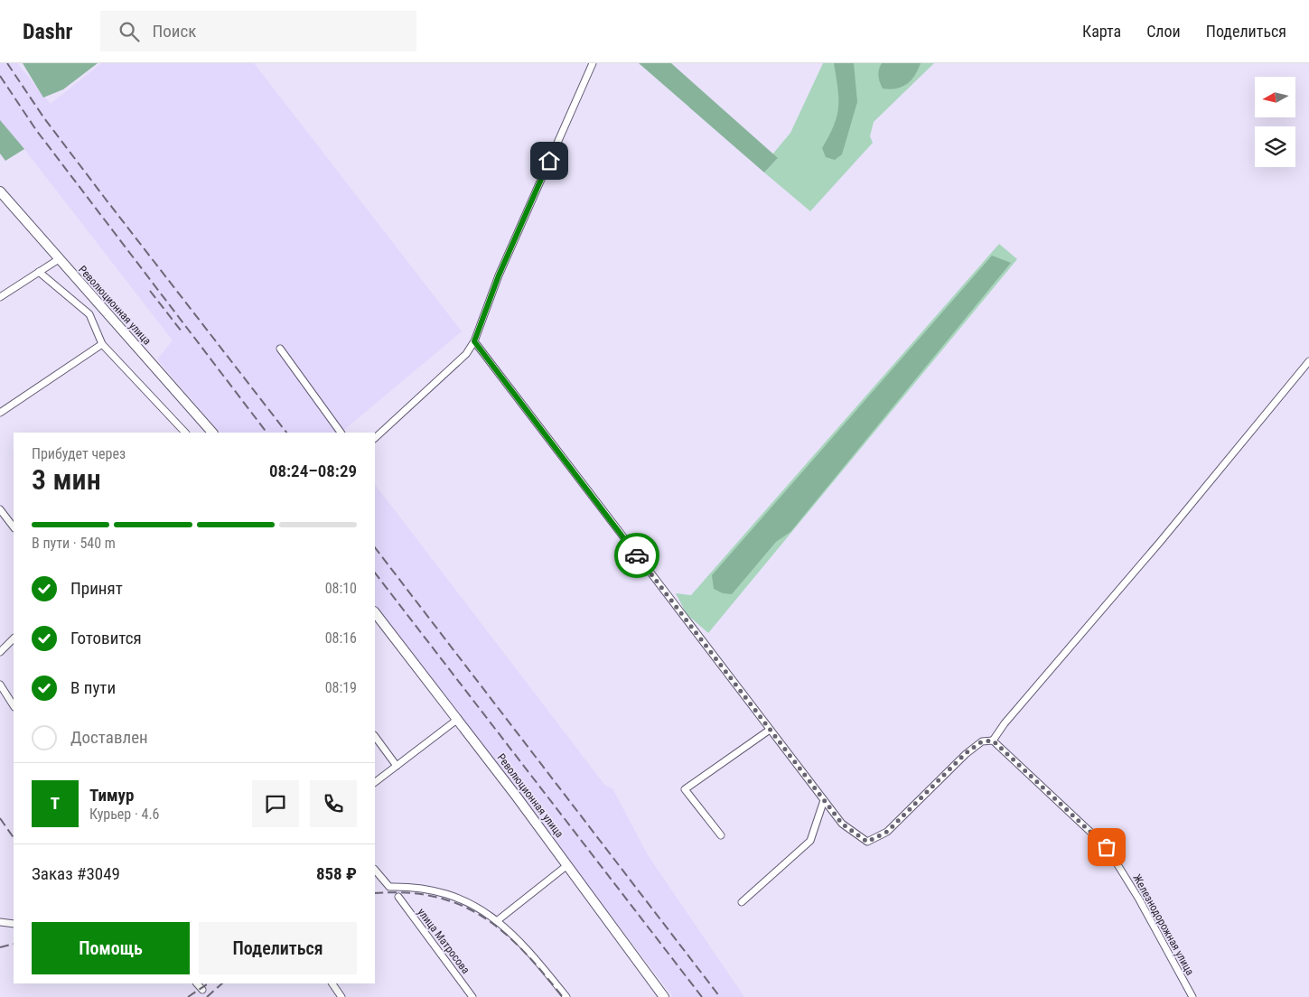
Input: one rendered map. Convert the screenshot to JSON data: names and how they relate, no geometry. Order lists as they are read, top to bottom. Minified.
{"streets":{"main road":["Революционная улица"],"street":["Железнодорожная улица","улица Матросова"]},"north":"left","page":{"header":"Dashr","search":"Поиск","nav":["Карта","Слои","Поделиться"],"heading":["3 мин","Прибудет через","08:24–08:29"],"panel":["Тимур","Курьер · 4.6","Заказ #3049","858 ₽"],"bar":"В пути · 540 m","list":[["Принят","08:10"],["Готовится","08:16"],["В пути","08:19"],"Доставлен"],"round":"Т","buttons":["Помощь","Поделиться"]}}
